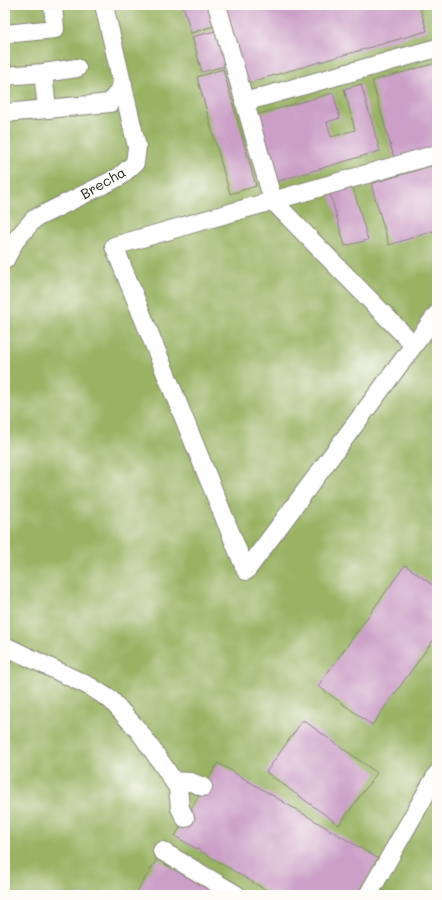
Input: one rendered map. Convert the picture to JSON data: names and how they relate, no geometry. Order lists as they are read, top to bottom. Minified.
{"streets":{"street":["Brecha"]}}
